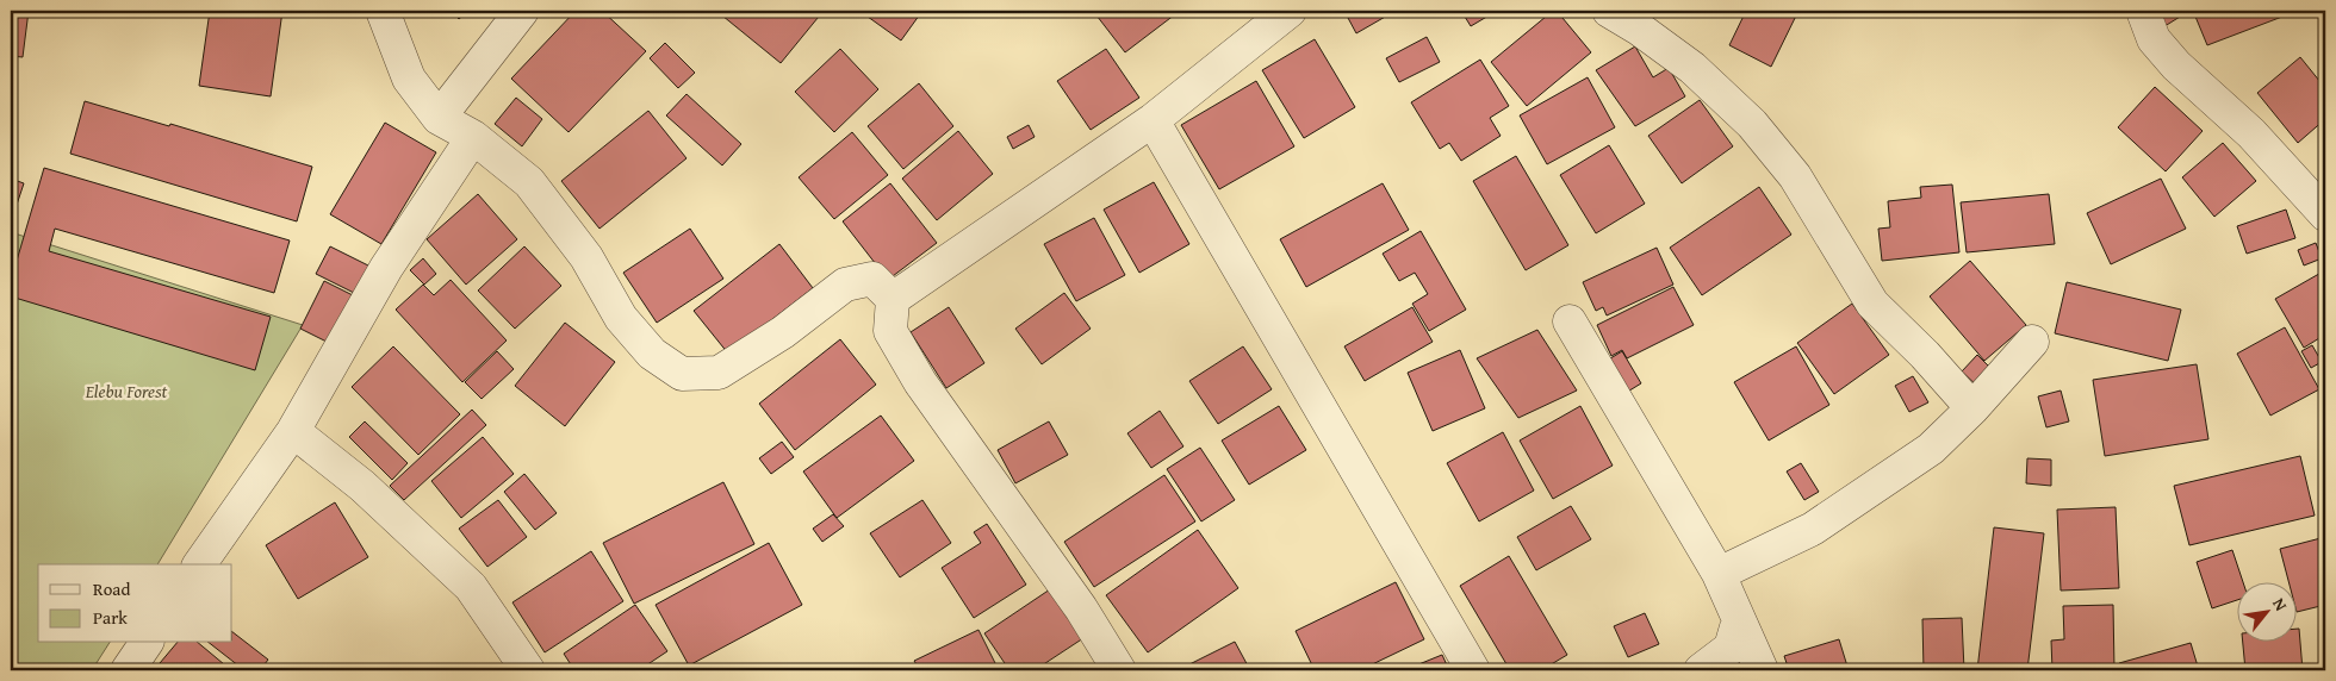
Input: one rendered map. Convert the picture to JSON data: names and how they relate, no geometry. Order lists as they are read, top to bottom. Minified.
{"parks":["Elebu Forest"],"legend":["Road","Park"],"north":"top right"}
